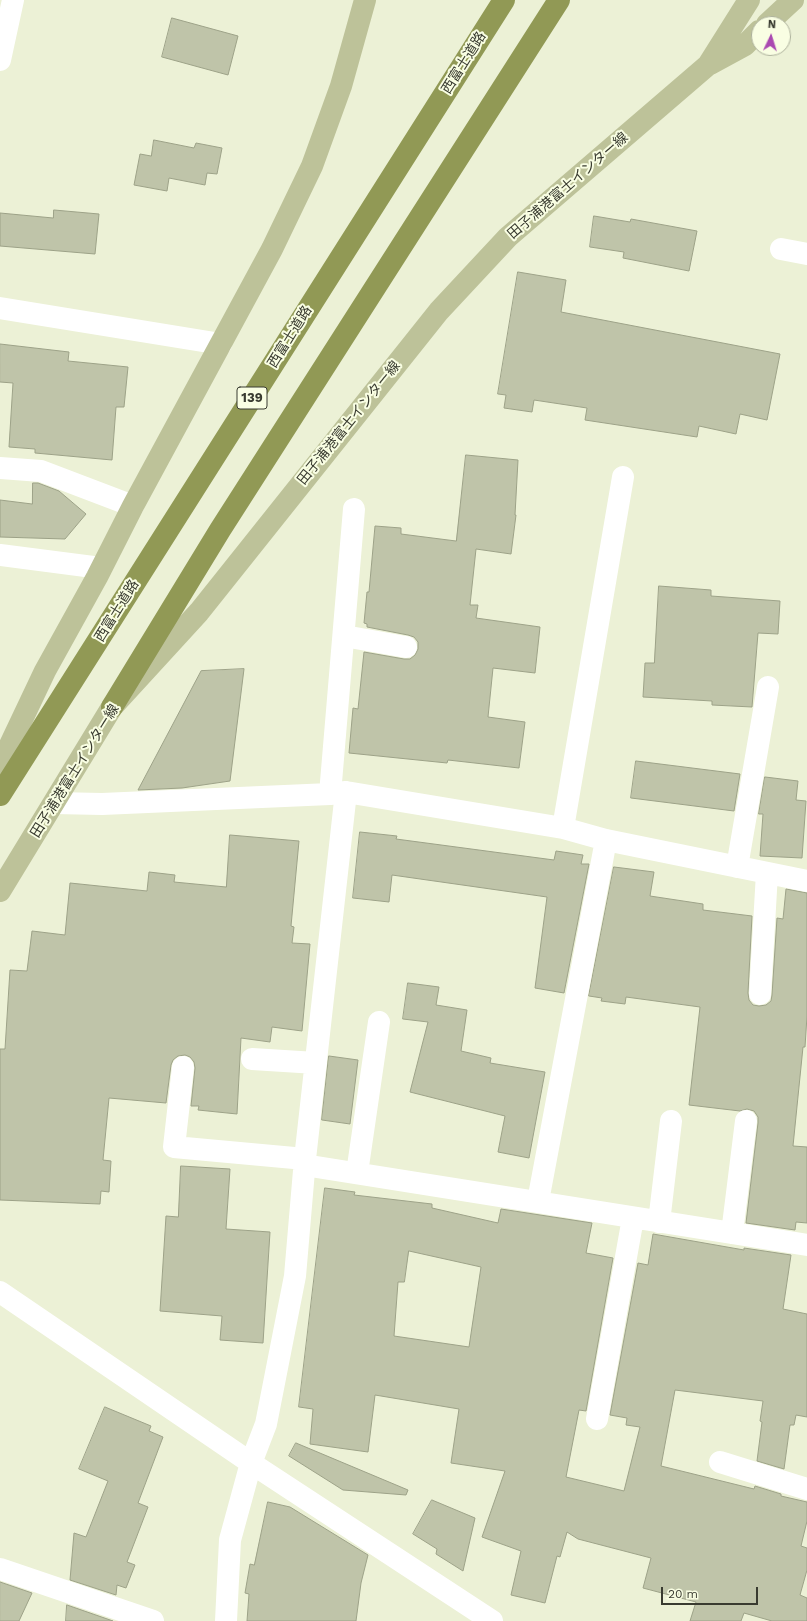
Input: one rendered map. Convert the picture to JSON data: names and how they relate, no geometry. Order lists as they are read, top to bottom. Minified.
{"streets":{"highway":["西富士道路","139"],"main road":["田子浦港富士インター線"]},"scale_bar":"20 m","north":"top"}
